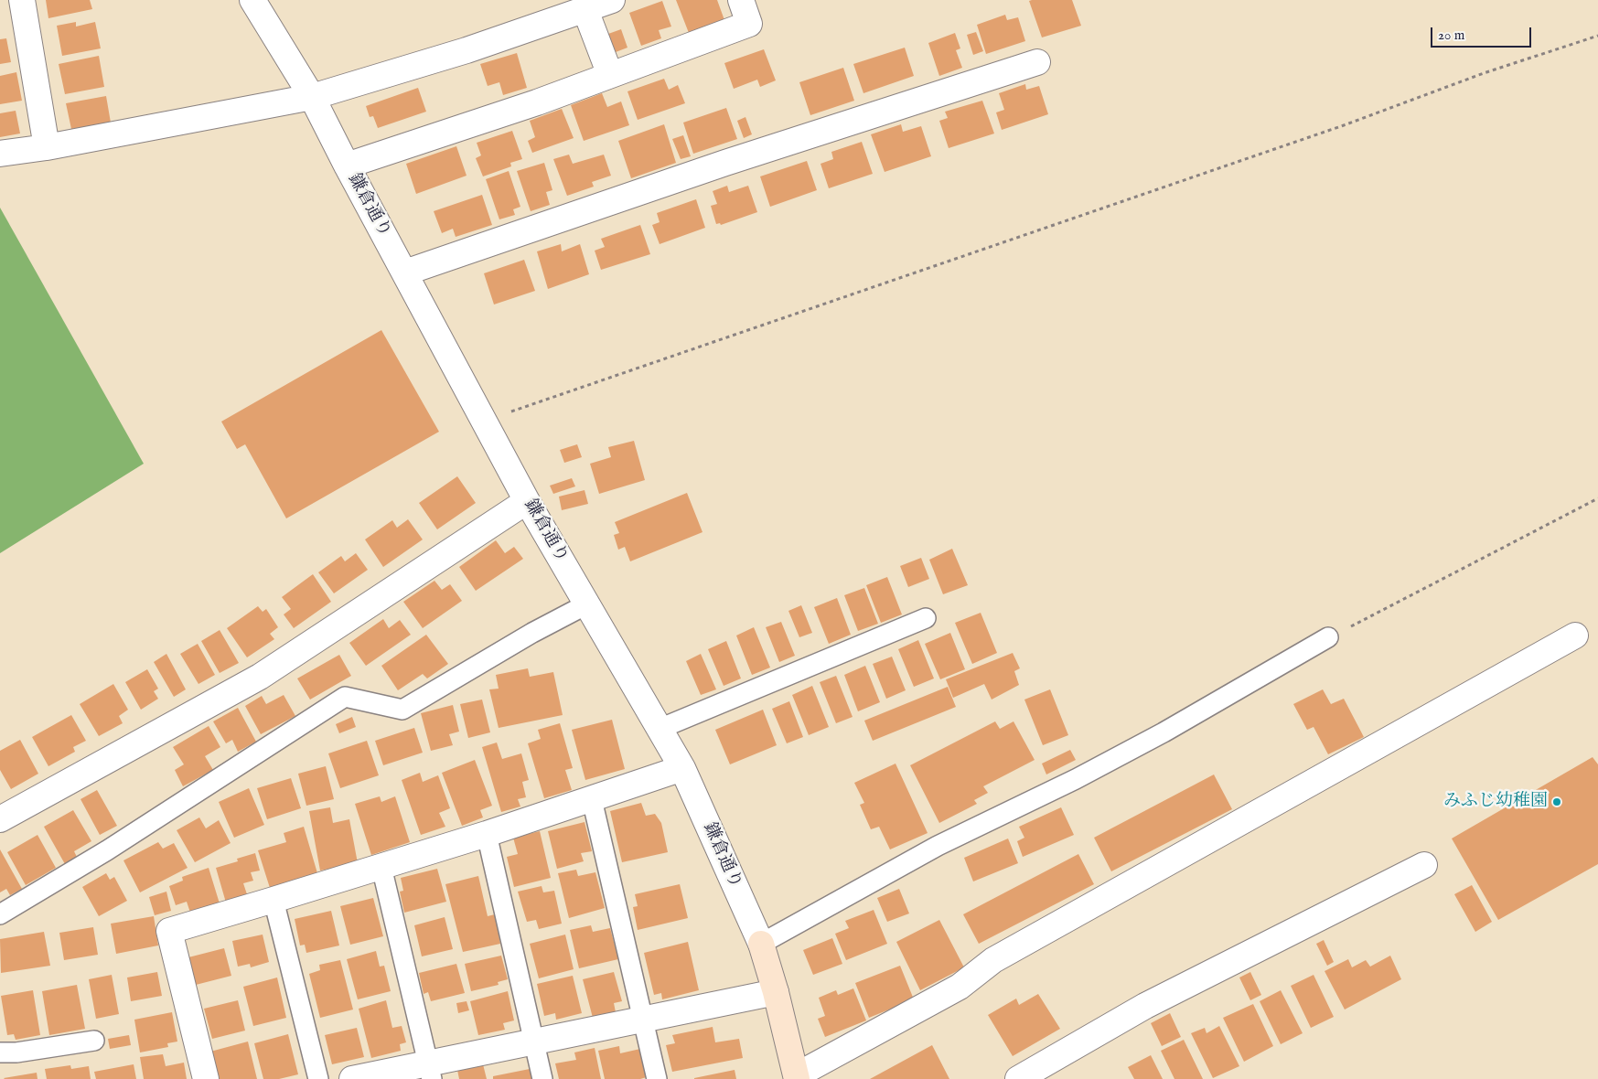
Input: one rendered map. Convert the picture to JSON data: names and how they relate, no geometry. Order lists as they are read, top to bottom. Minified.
{"streets":{"street":["鎌倉通り"]},"places":["みふじ幼稚園"],"scale_bar":"20 m"}
